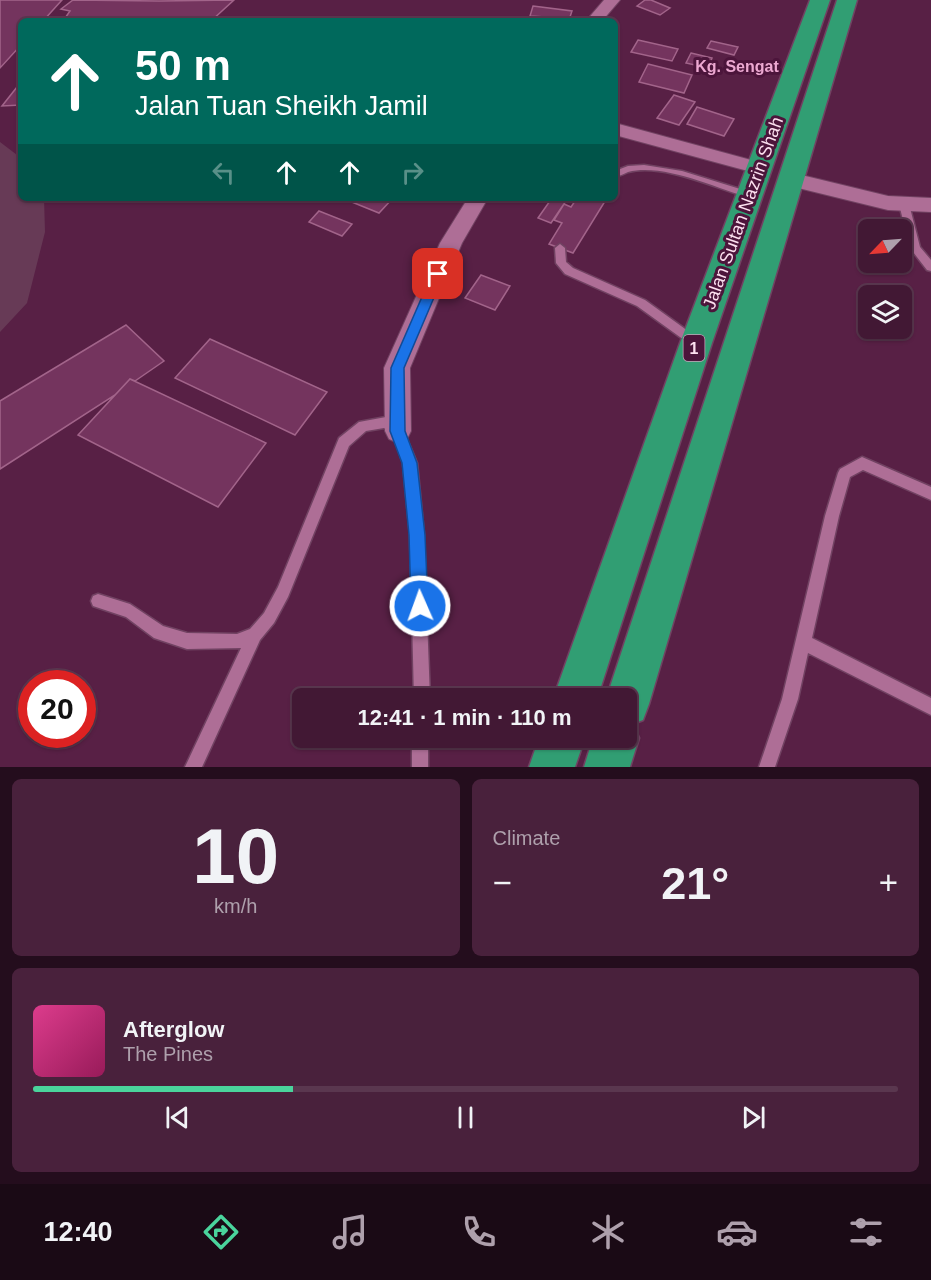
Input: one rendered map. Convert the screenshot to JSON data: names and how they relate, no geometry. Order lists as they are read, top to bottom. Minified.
{"streets":{"highway":["Jalan Sultan Nazrin Shah","1"]},"districts":["Kg. Sengat"],"north":"bottom left","page":{"turn":["50 m","Jalan Tuan Sheikh Jamil"],"limit":"20","trip":"12:41 · 1 min · 110 m","tile":[["10","km/h"],"Climate"],"heat":["−","21°","+"],"song":["Afterglow","The Pines"],"tabs":"12:40"}}
